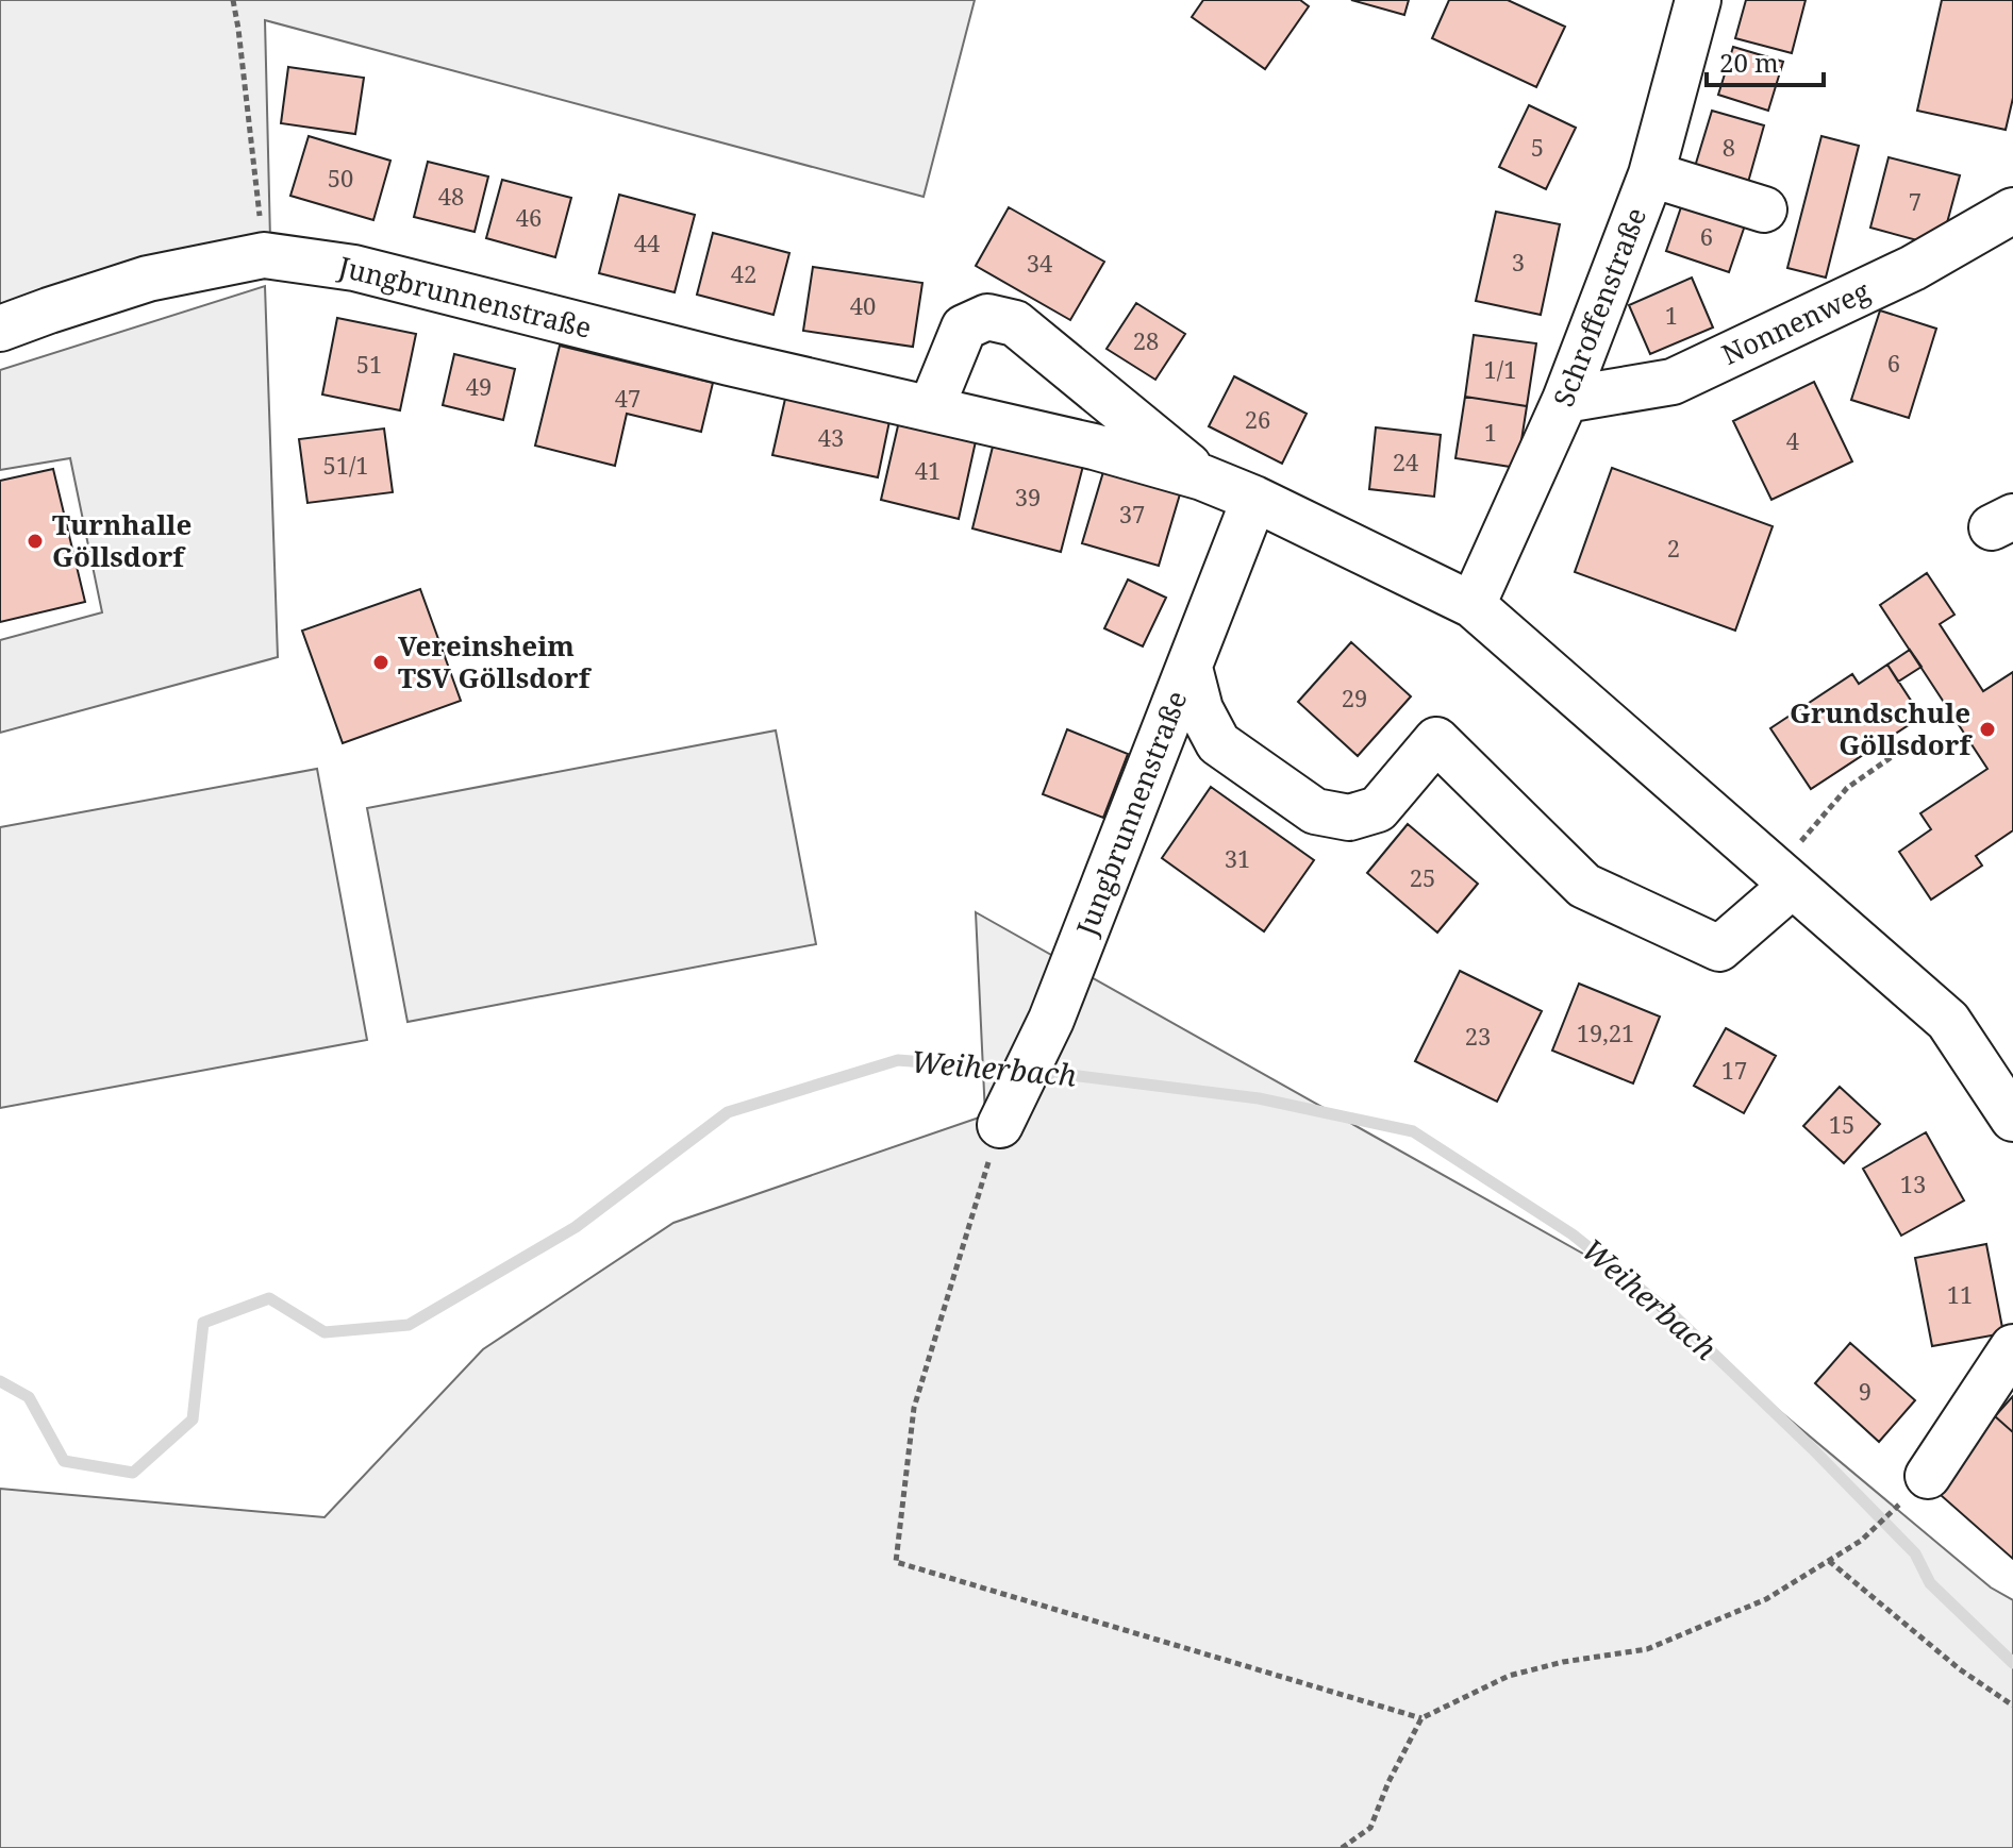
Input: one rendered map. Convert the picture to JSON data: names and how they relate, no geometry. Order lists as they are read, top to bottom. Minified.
{"streets":{"street":["Jungbrunnenstraße","Schroffenstraße","Nonnenweg"]},"crossings":[["Jungbrunnenstraße","Schroffenstraße"],["Schroffenstraße","Nonnenweg"]],"water":["Weiherbach"],"places":["Turnhalle Göllsdorf","Vereinsheim TSV Göllsdorf","Grundschule Göllsdorf"],"house_numbers":["5","8","50","48","7","46","6","44","3","34","42","40","1","28","6","51","1/1","49","47","26","1","43","4","24","51/1","41","39","37","2","29","31","25","19,21","23","17","15","13","11","9"],"scale_bar":"20 m"}
